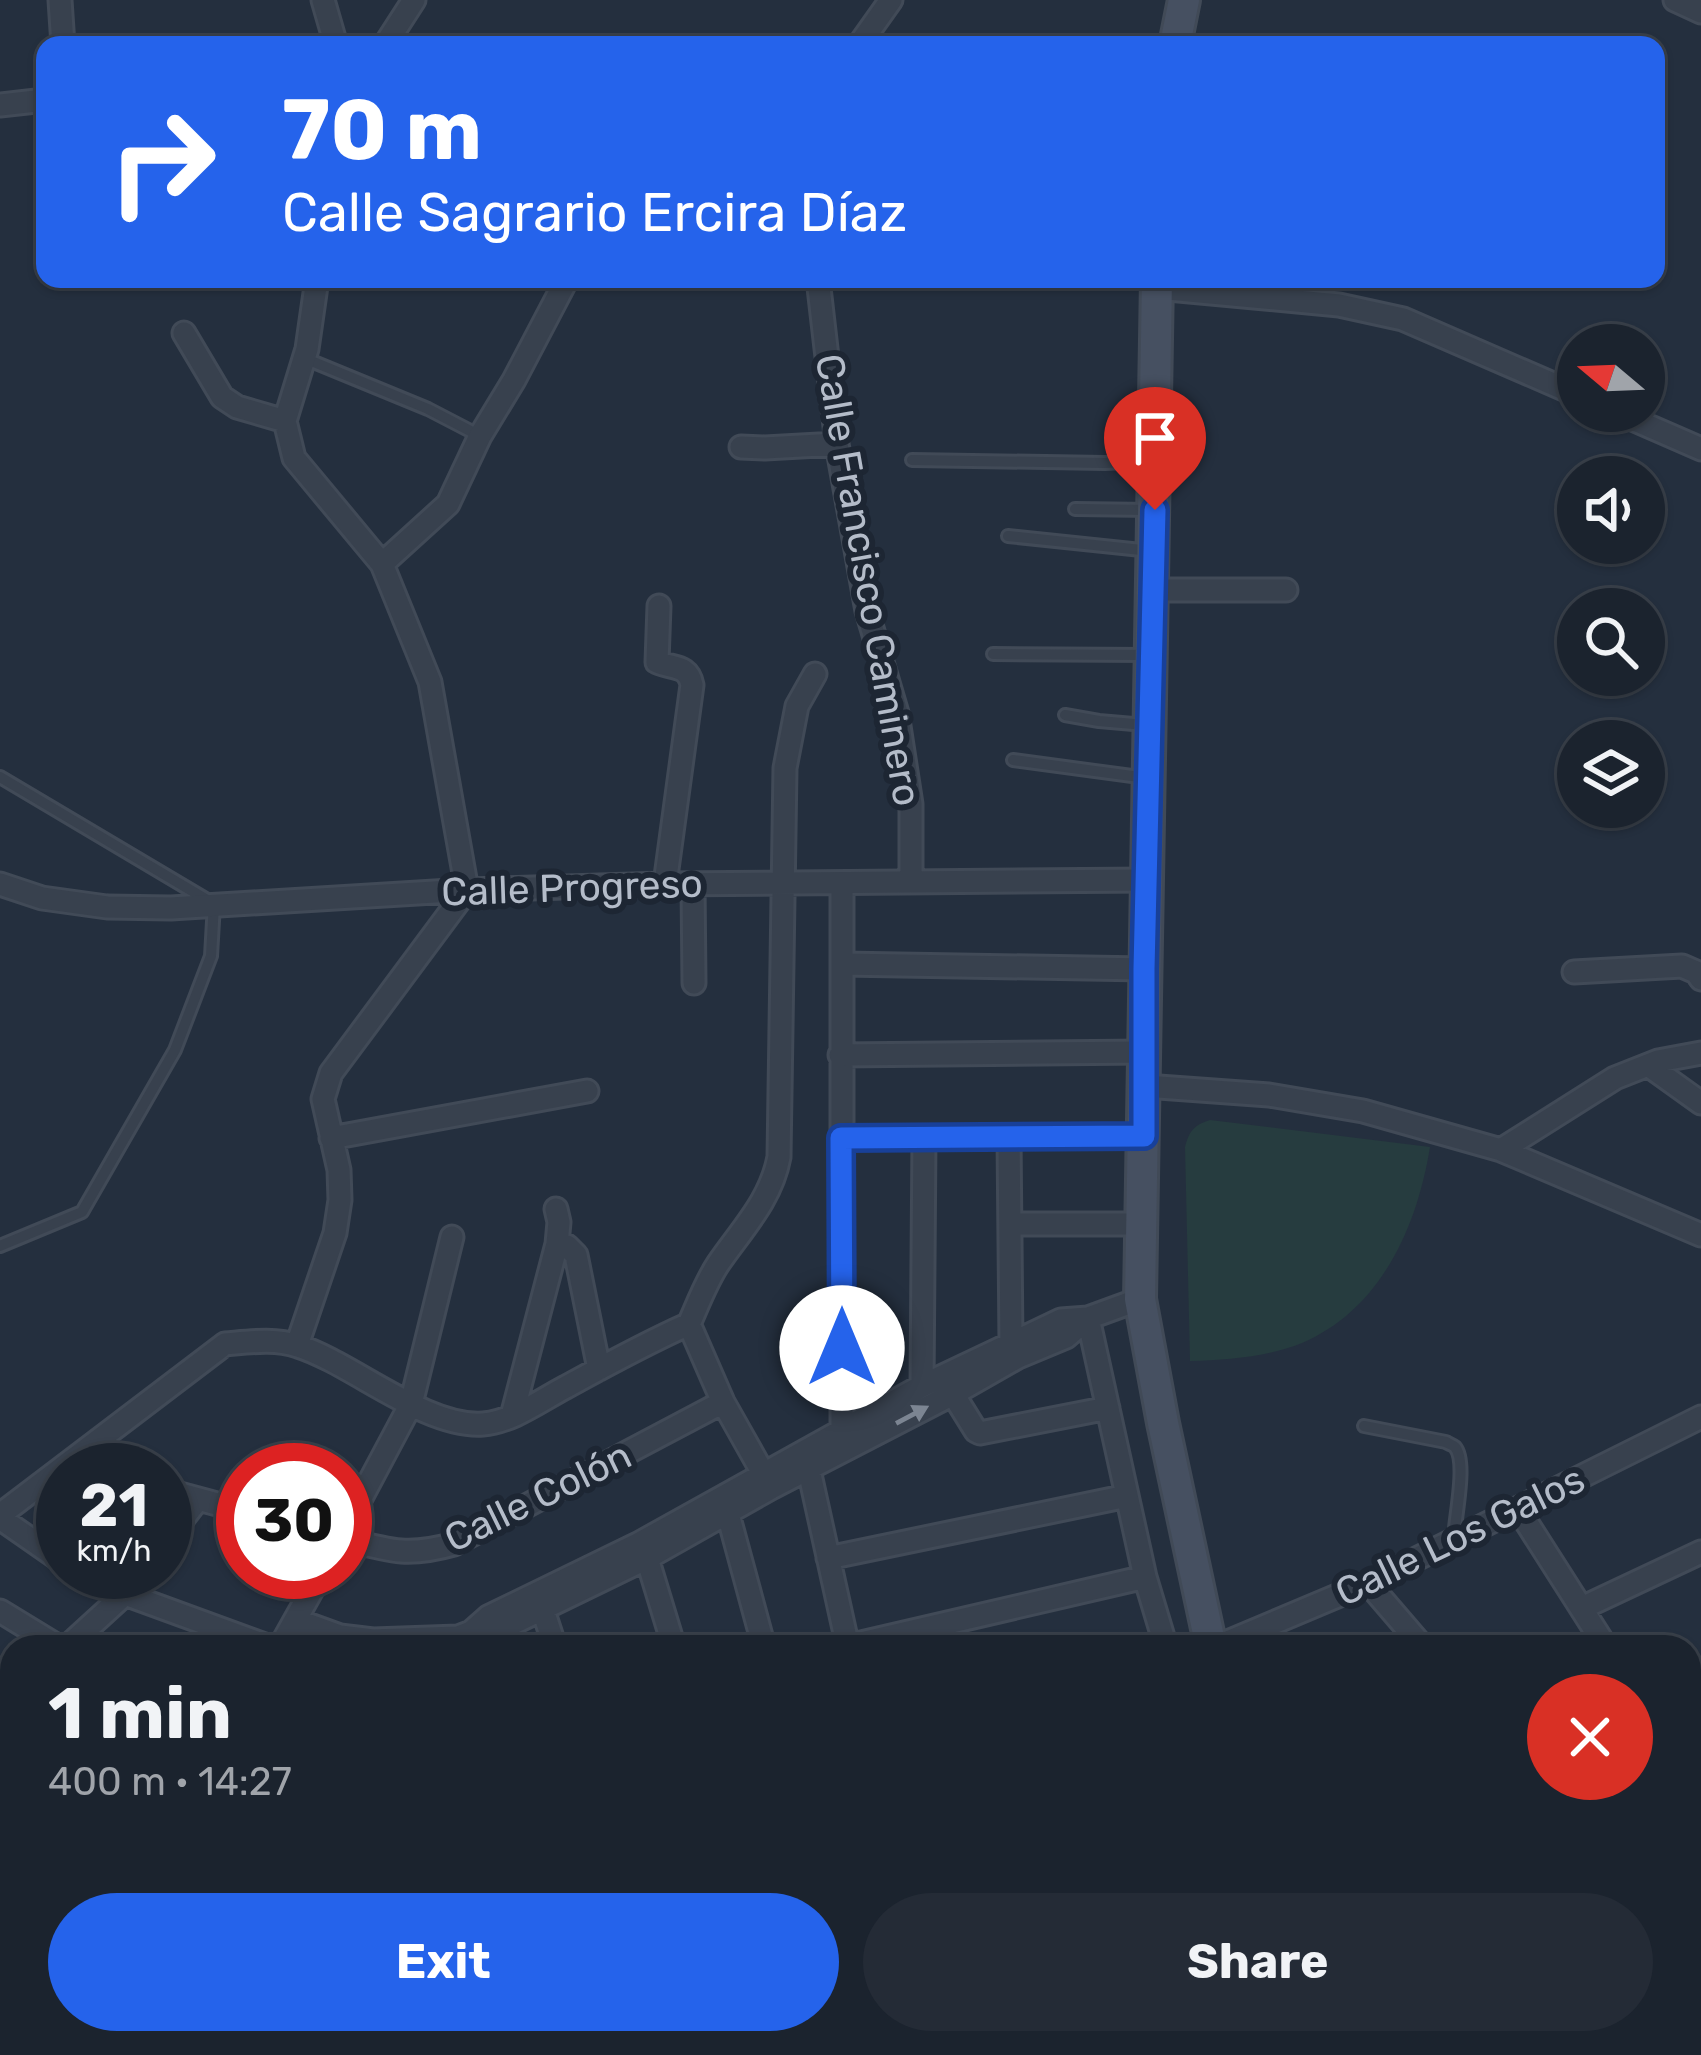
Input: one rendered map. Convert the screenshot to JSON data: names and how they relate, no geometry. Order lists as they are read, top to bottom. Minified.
{"streets":{"street":["Calle Francisco Caminero","Calle Progreso","Calle Colón","Calle Los Galos"]},"crossings":[["Calle Francisco Caminero","Calle Progreso"]],"north":"left","page":{"turn":["70 m","Calle Sagrario Ercira Díaz"],"speed":"21 km/h","limit":"30","heading":["1 min","400 m · 14:27"],"buttons":["Exit","Share"]}}
